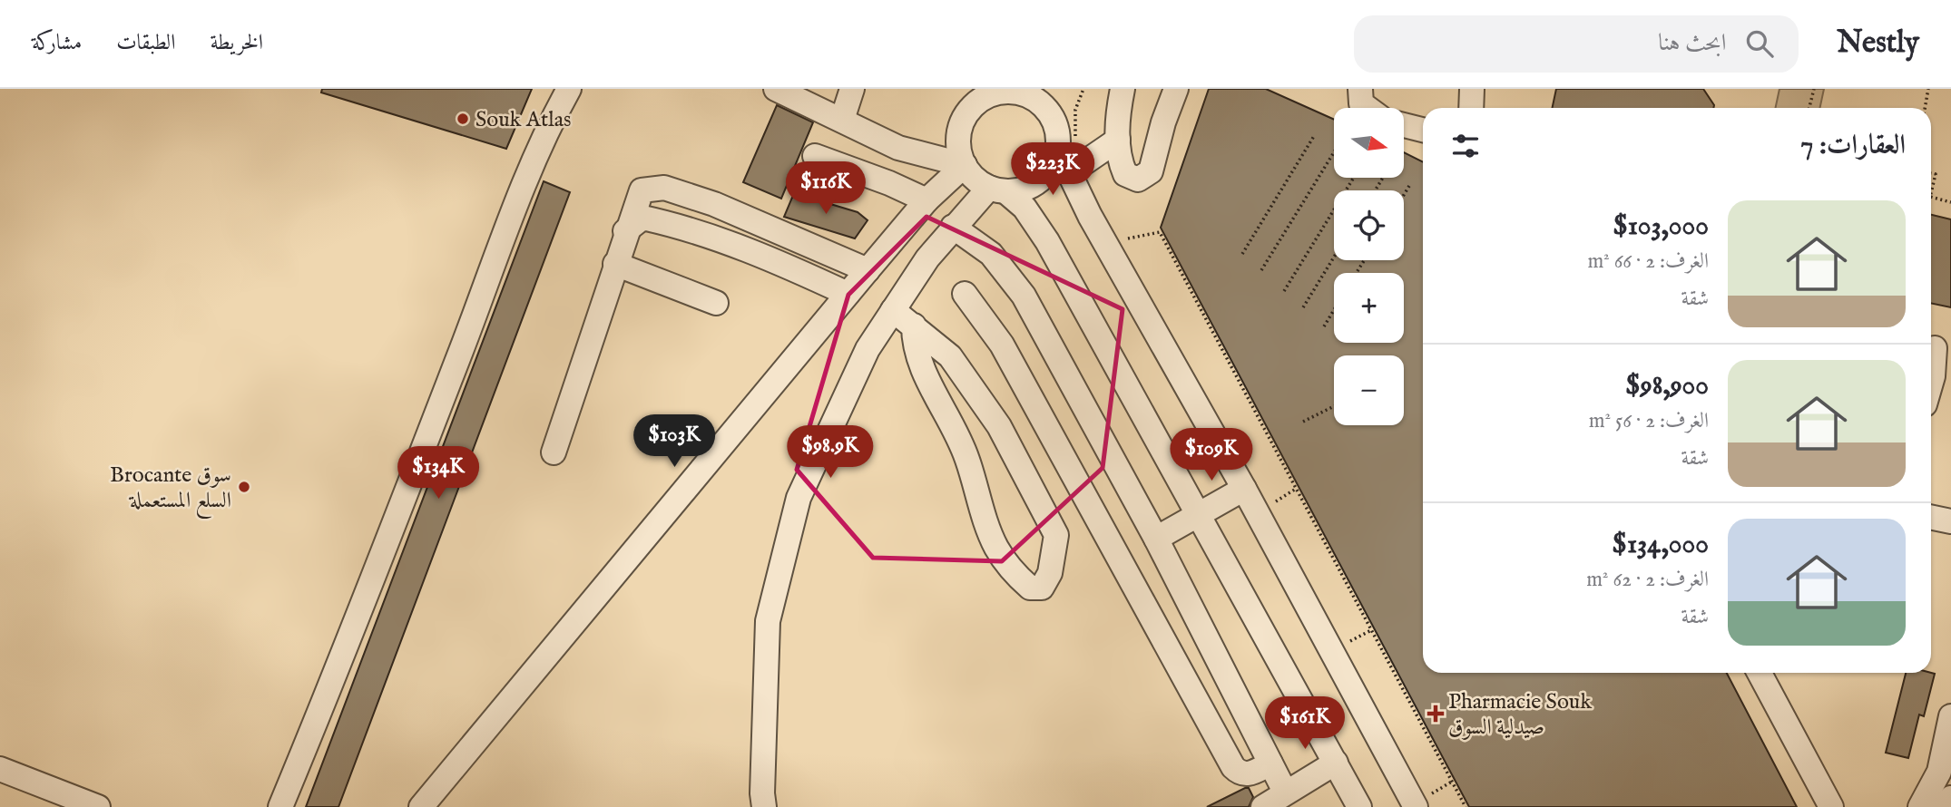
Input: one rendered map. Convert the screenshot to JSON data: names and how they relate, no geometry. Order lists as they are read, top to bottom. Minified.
{"places":{"other":["Souk Atlas","Brocante سوق السلع المستعملة"],"health":["Pharmacie Souk صيدلية السوق"]},"north":"right","page":{"header":"Nestly","search":"ابحث هنا","nav":["الخريطة","الطبقات","مشاركة"],"map_buttons":["+","−"],"heading":"العقارات: 7","price":["$223K","$116K","$103K","$98.9K","$109K","$134K","$161K"],"list":[{"name":"$103,000","note":"الغرف: 2 · 66 m² · شقة"},{"name":"$98,900","note":"الغرف: 2 · 56 m² · شقة"},{"name":"$134,000","note":"الغرف: 2 · 62 m² · شقة"}]}}
